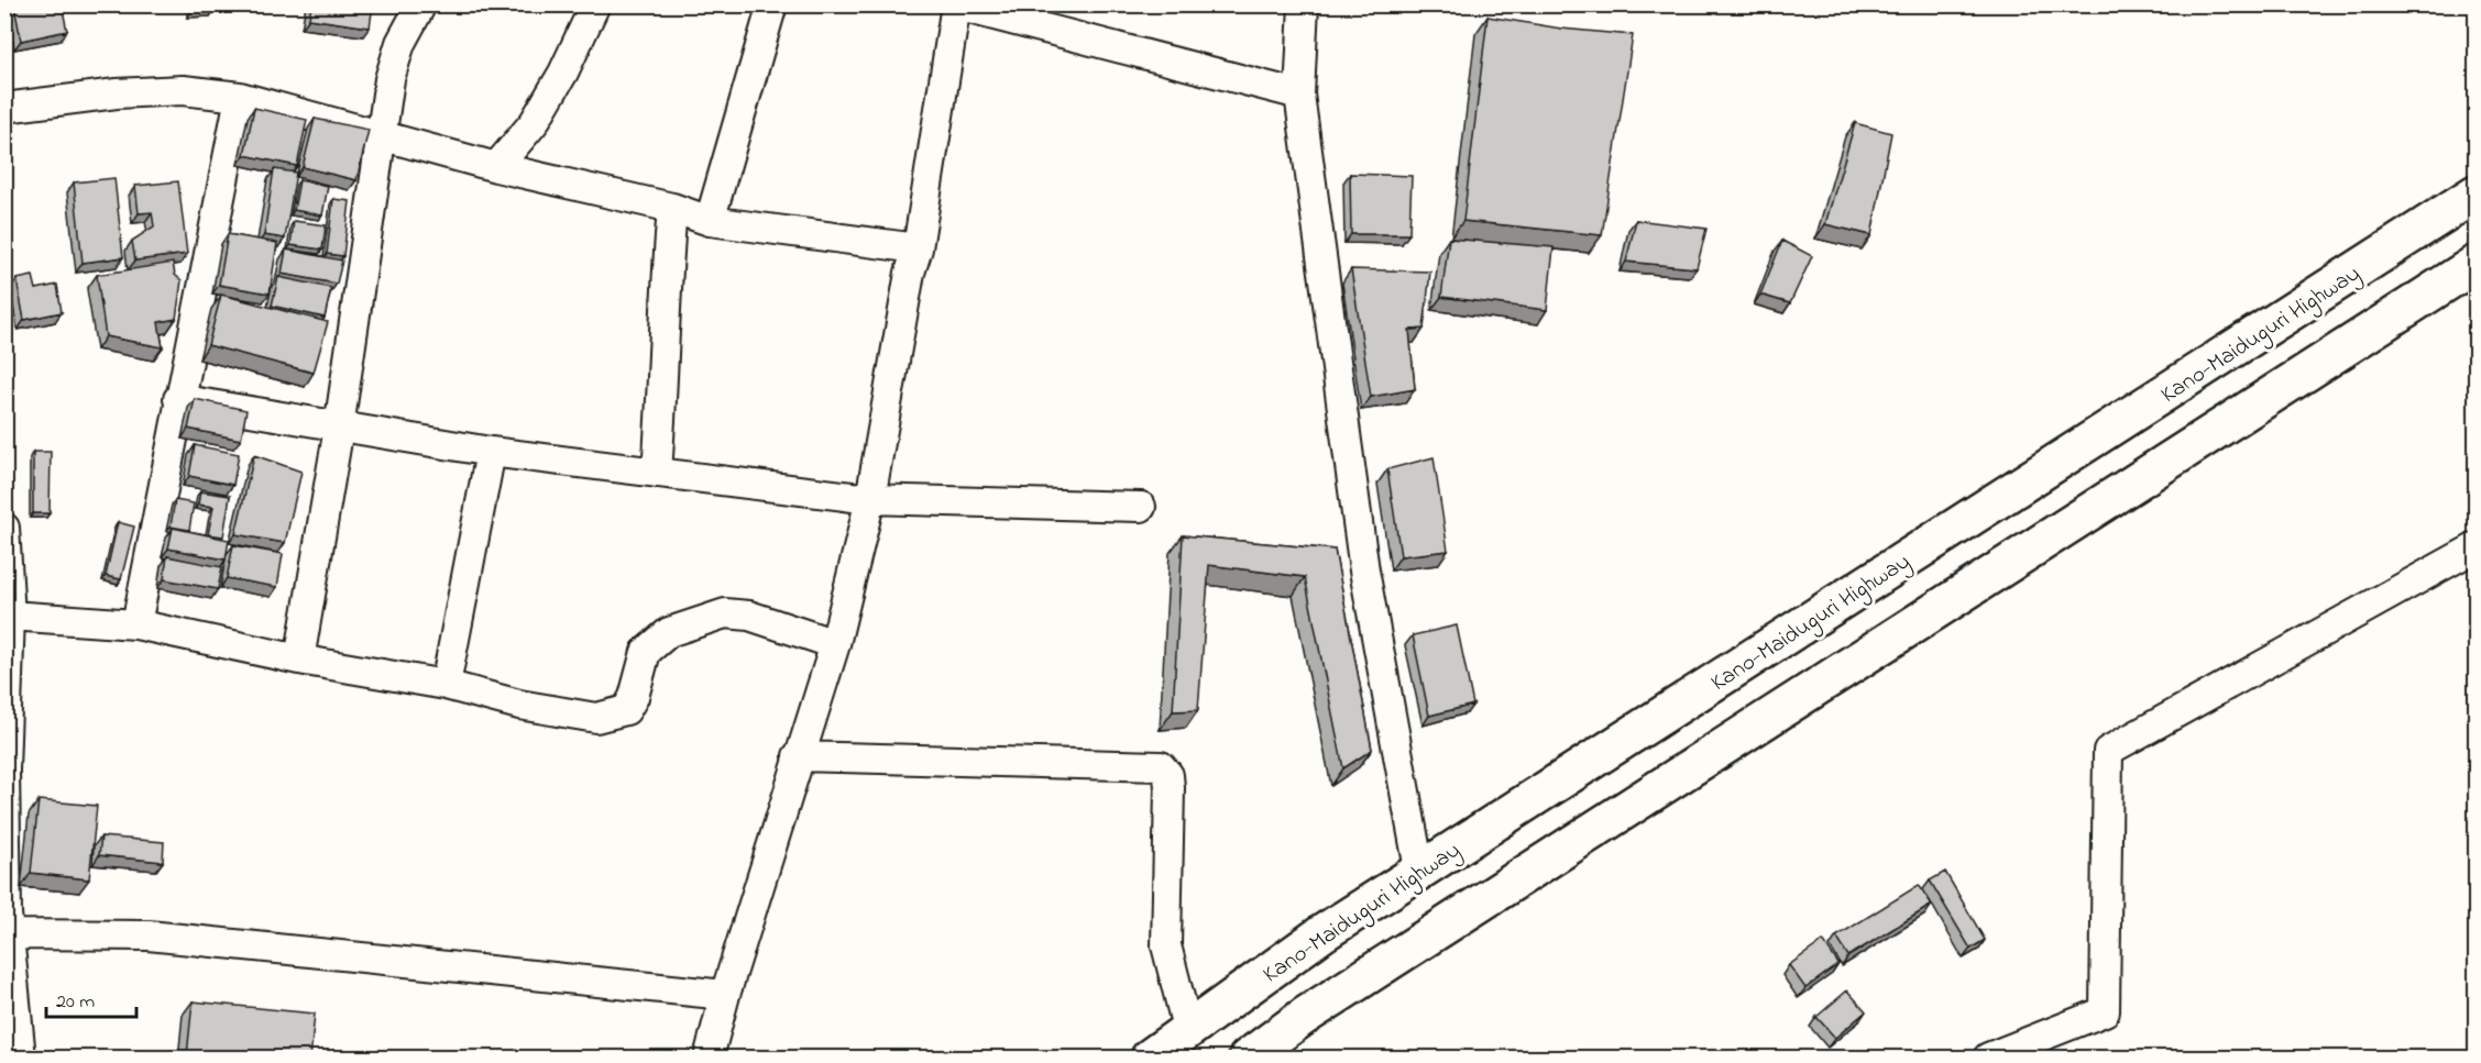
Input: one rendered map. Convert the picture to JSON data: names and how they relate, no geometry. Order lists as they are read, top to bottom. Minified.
{"streets":{"highway":["Kano-Maiduguri Highway"]},"scale_bar":"20 m"}
